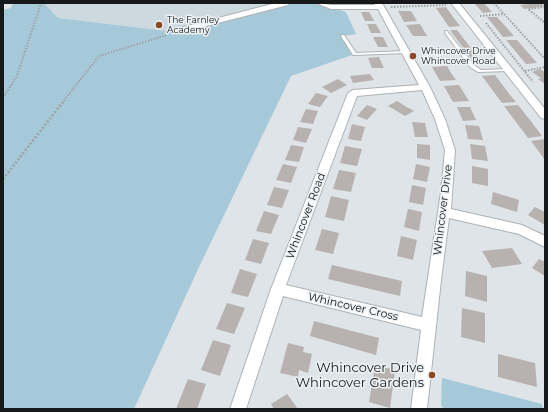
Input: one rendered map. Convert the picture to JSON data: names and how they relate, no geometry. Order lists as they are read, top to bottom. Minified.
{"streets":{"street":["Whincover Drive","Whincover Road","Whincover Cross"]},"crossings":[["Whincover Drive","Whincover Road"],["Whincover Drive","Whincover Cross"],["Whincover Road","Whincover Cross"]],"places":["The Farnley Academy","Whincover Drive Whincover Road","Whincover Drive Whincover Gardens"]}
